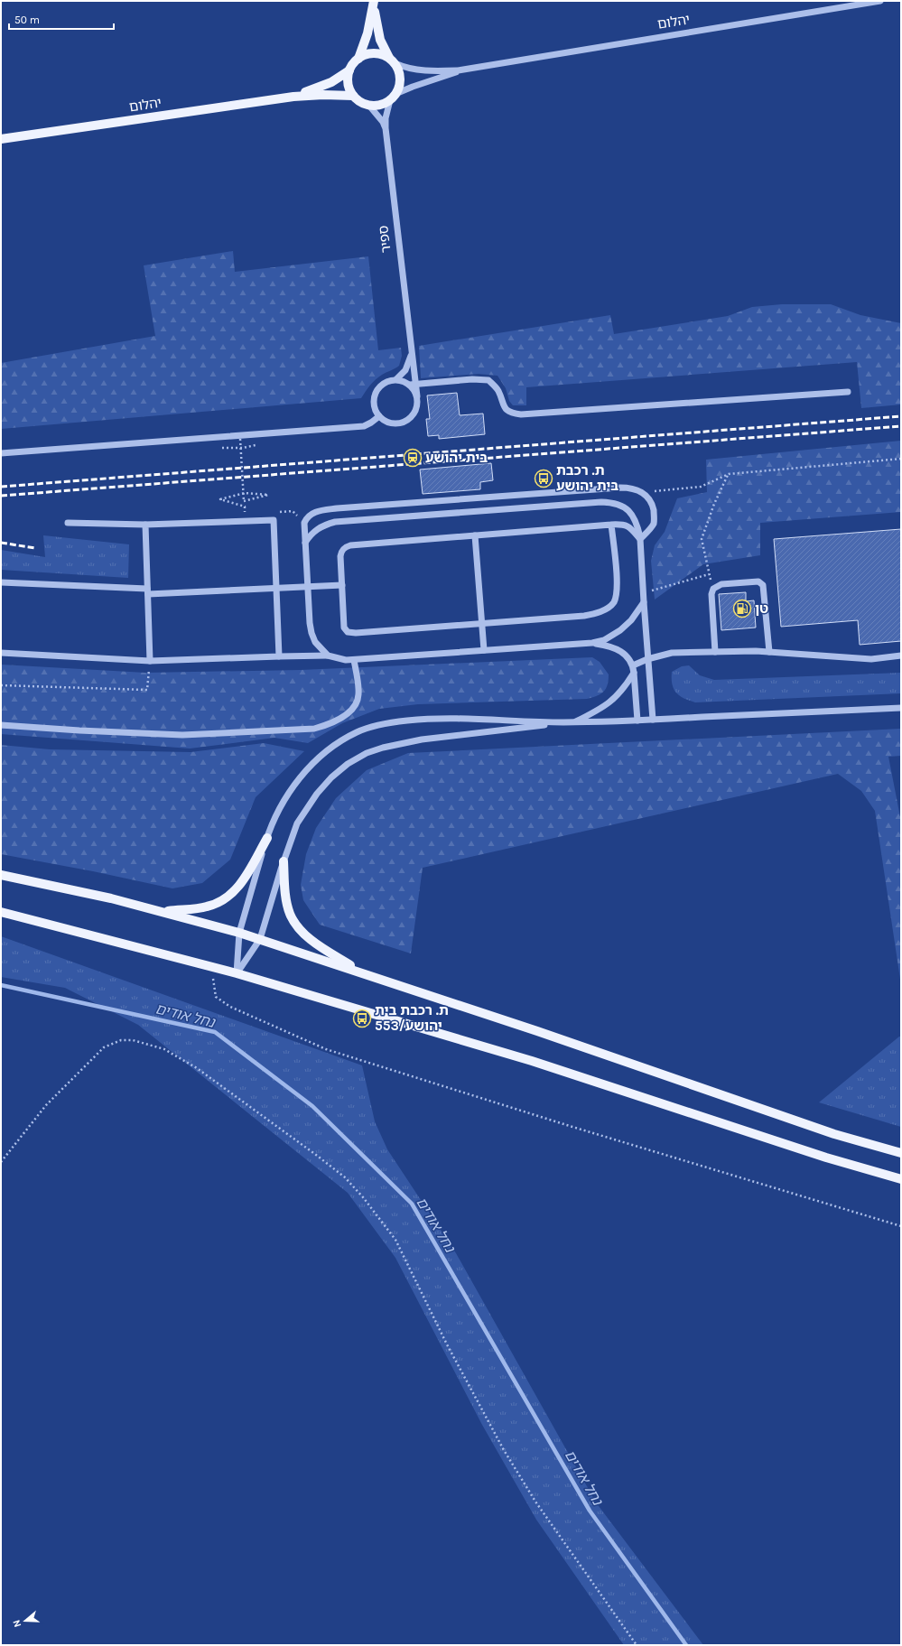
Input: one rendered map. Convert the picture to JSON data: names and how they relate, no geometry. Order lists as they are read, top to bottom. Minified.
{"streets":{"main road":["יהלום"],"street":["ספיר"]},"crossings":[["יהלום","ספיר"]],"water":["נחל אודים"],"places":{"station":["בית יהושע"],"bus stop":["ת. רכבת בית יהושע","ת. רכבת בית יהושע/553"],"fuel station":["טן"]},"scale_bar":"50 m","north":"left"}
